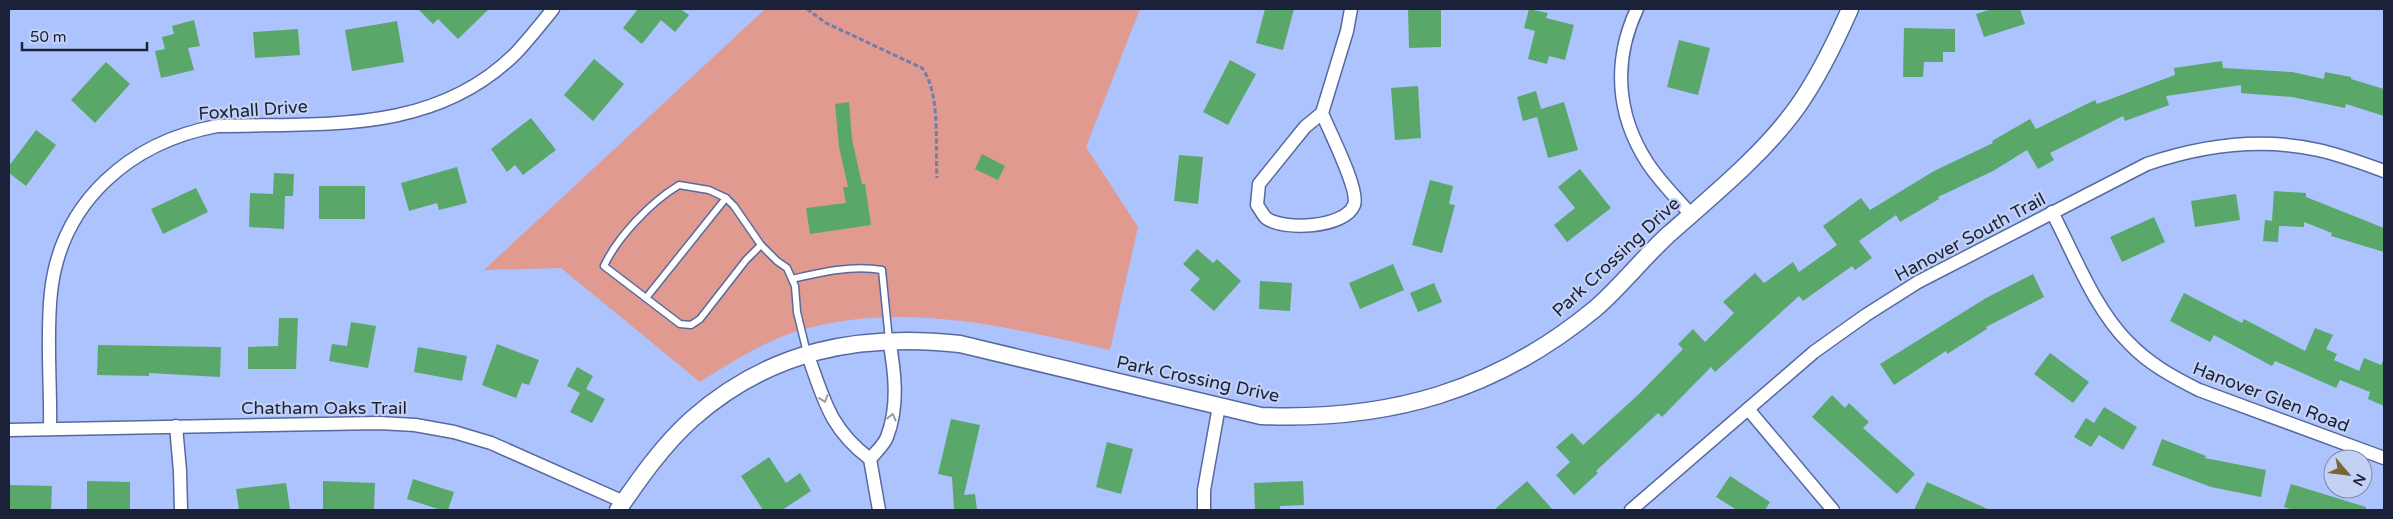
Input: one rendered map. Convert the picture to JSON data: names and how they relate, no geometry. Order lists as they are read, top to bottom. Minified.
{"streets":{"street":["Foxhall Drive","Hanover South Trail","Park Crossing Drive","Hanover Glen Road","Chatham Oaks Trail"]},"crossings":[["Foxhall Drive","Chatham Oaks Trail"],["Hanover South Trail","Hanover Glen Road"],["Park Crossing Drive","Chatham Oaks Trail"]],"scale_bar":"50 m","north":"bottom right"}
